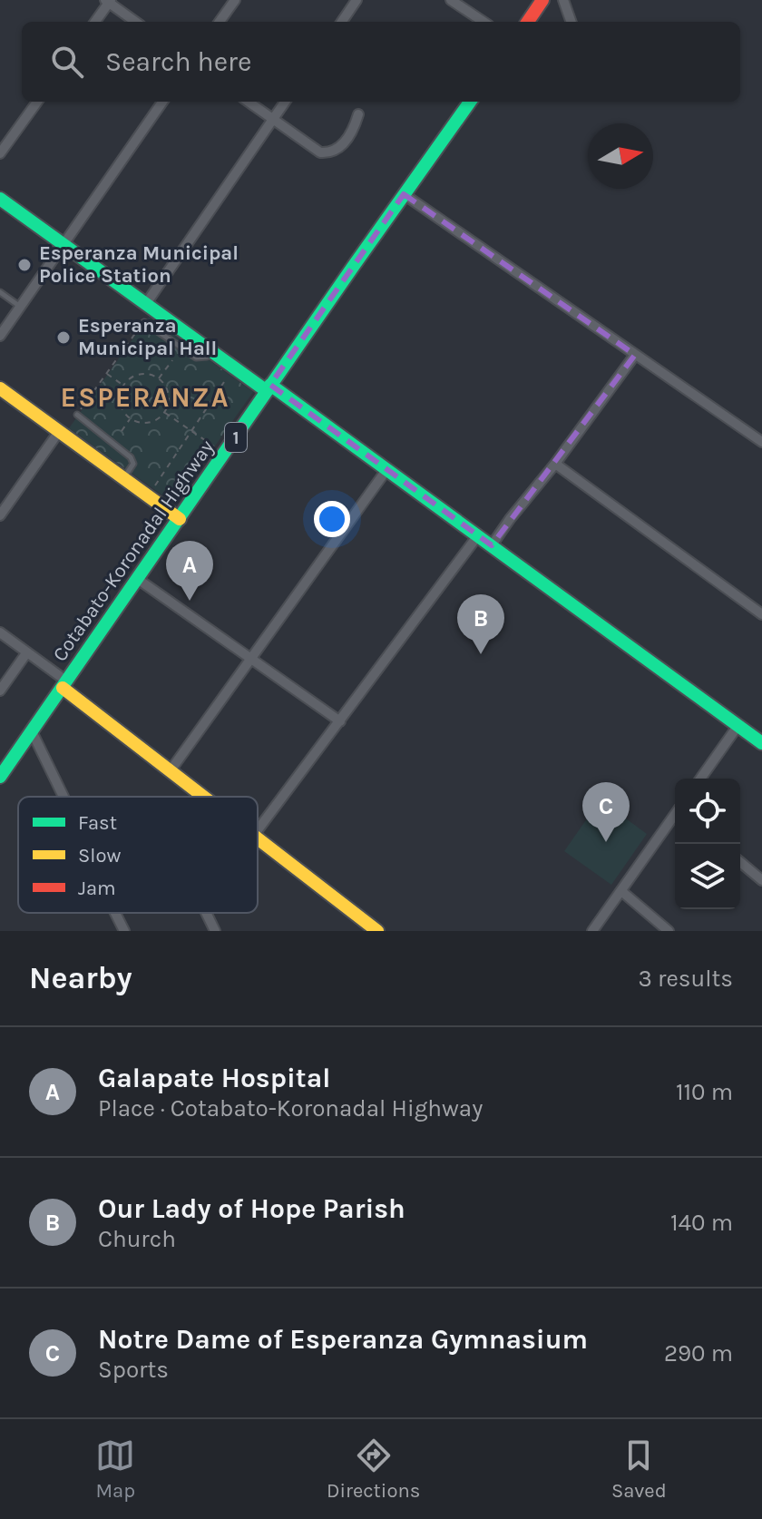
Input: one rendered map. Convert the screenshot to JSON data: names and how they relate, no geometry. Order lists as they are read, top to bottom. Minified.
{"streets":{"main road":["1","Cotabato-Koronadal Highway"]},"districts":["ESPERANZA"],"places":["Esperanza Municipal Police Station","Esperanza Municipal Hall"],"legend":["Fast","Slow","Jam"],"north":"right","page":{"search":"Search here","pins":["A","B","C"],"heading":["Nearby","3 results"],"list":[{"mark":"A","name":"Galapate Hospital","note":"Place · Cotabato-Koronadal Highway","value":"110 m"},{"mark":"B","name":"Our Lady of Hope Parish","note":"Church","value":"140 m"},{"mark":"C","name":"Notre Dame of Esperanza Gymnasium","note":"Sports","value":"290 m"}],"nav":["Map","Directions","Saved"]}}
